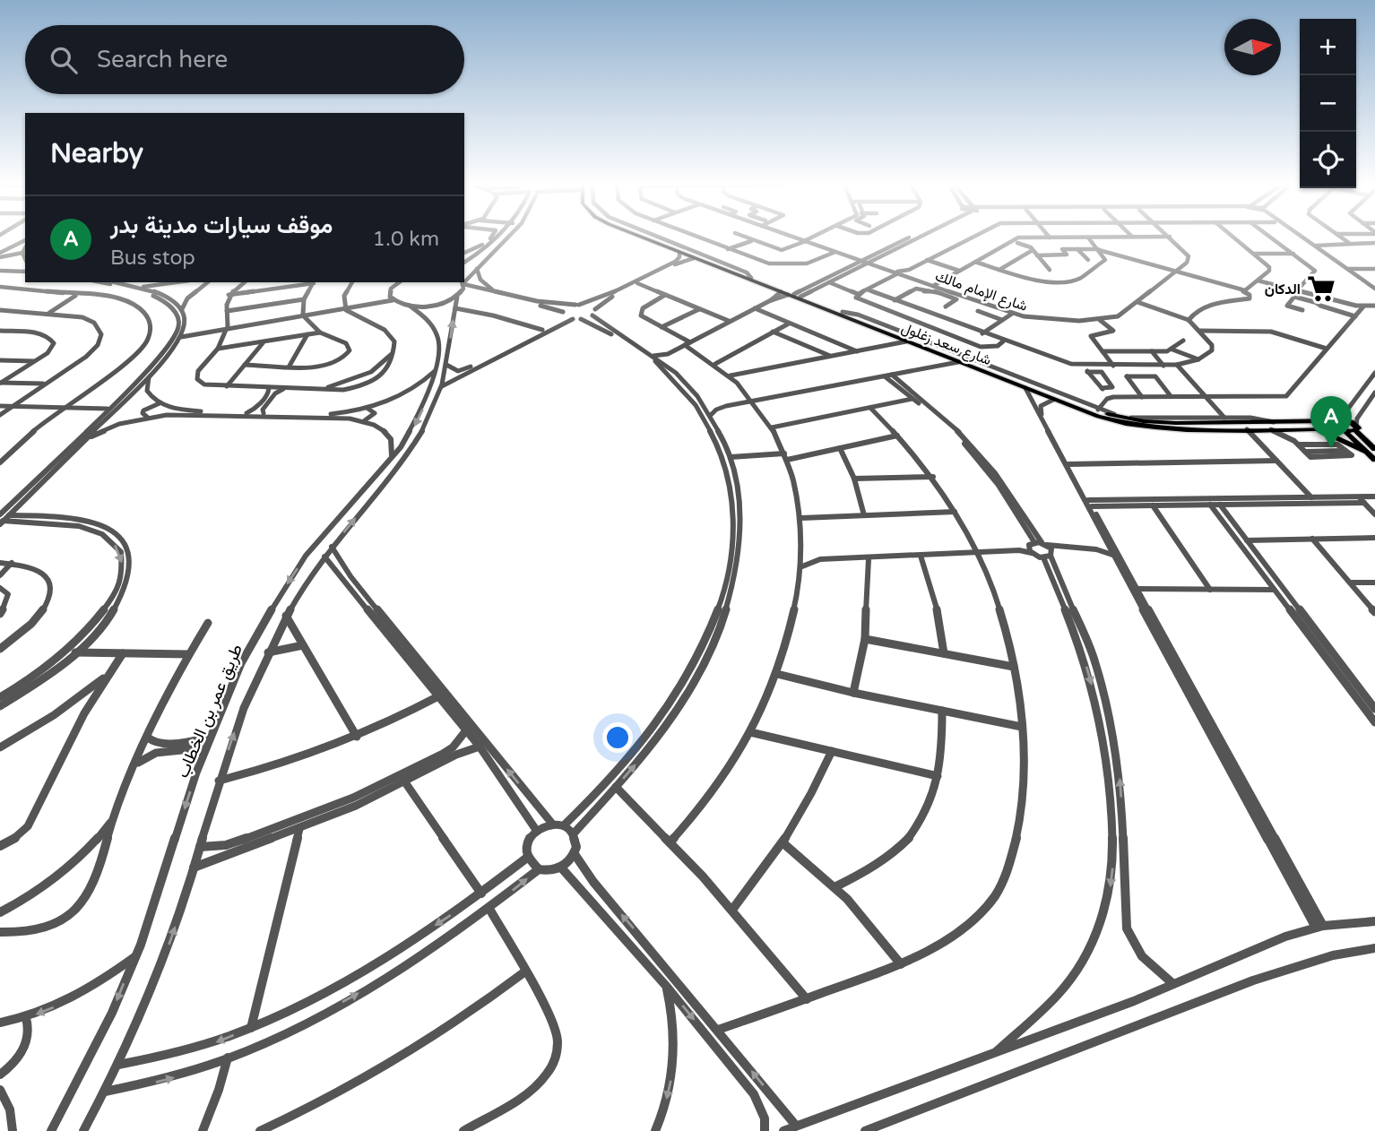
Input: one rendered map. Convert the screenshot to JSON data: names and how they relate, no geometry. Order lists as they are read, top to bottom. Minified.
{"streets":{"main road":["شارع سعد زغلول"],"street":["شارع الإمام مالك","طريق عمر بن الخطاب"]},"places":{"supermarket":["الدكان"]},"north":"right","page":{"map_buttons":["+","−"],"search":"Search here","heading":"Nearby","list":[{"mark":"A","name":"موقف سيارات مدينة بدر","note":"Bus stop","value":"1.0 km"}],"pins":"A"}}
